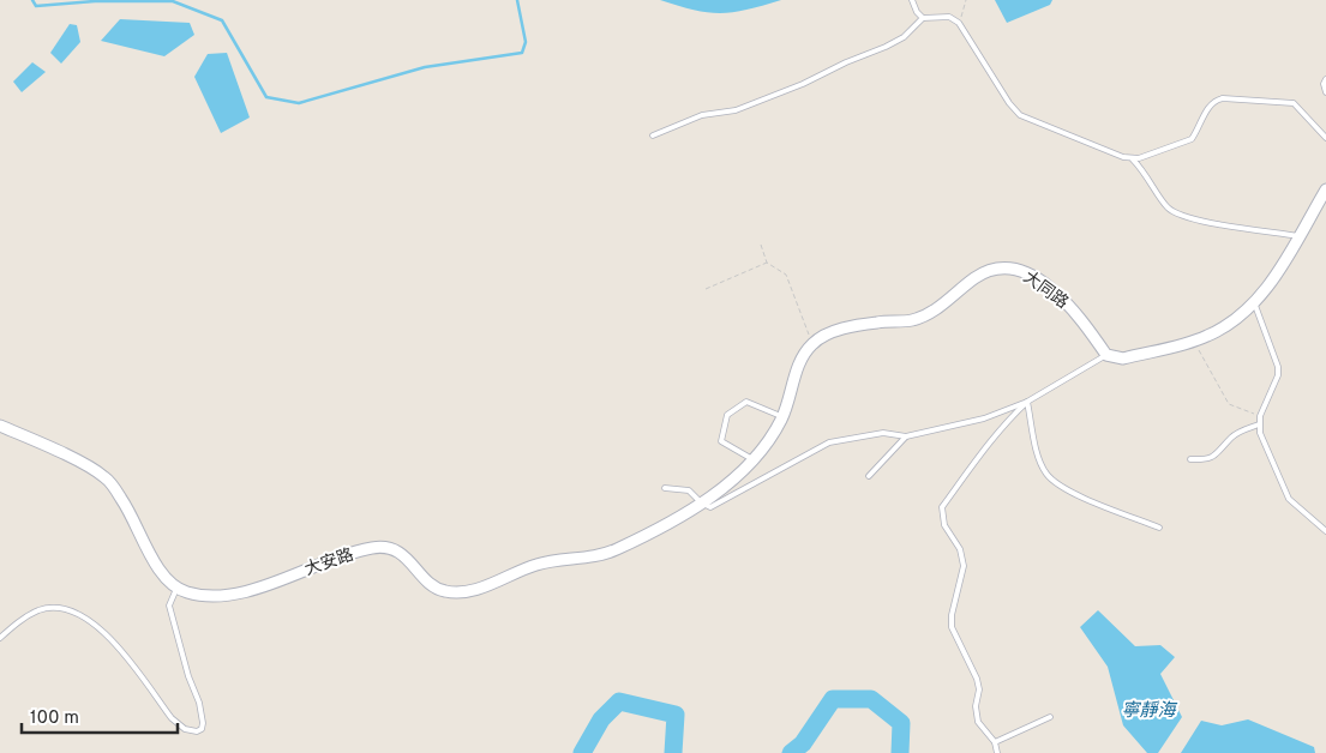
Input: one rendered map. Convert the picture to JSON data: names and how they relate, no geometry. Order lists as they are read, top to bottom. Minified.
{"streets":{"street":["大同路","大安路"]},"crossings":[["大同路","大安路"]],"water":["寧靜海"],"scale_bar":"100 m"}
